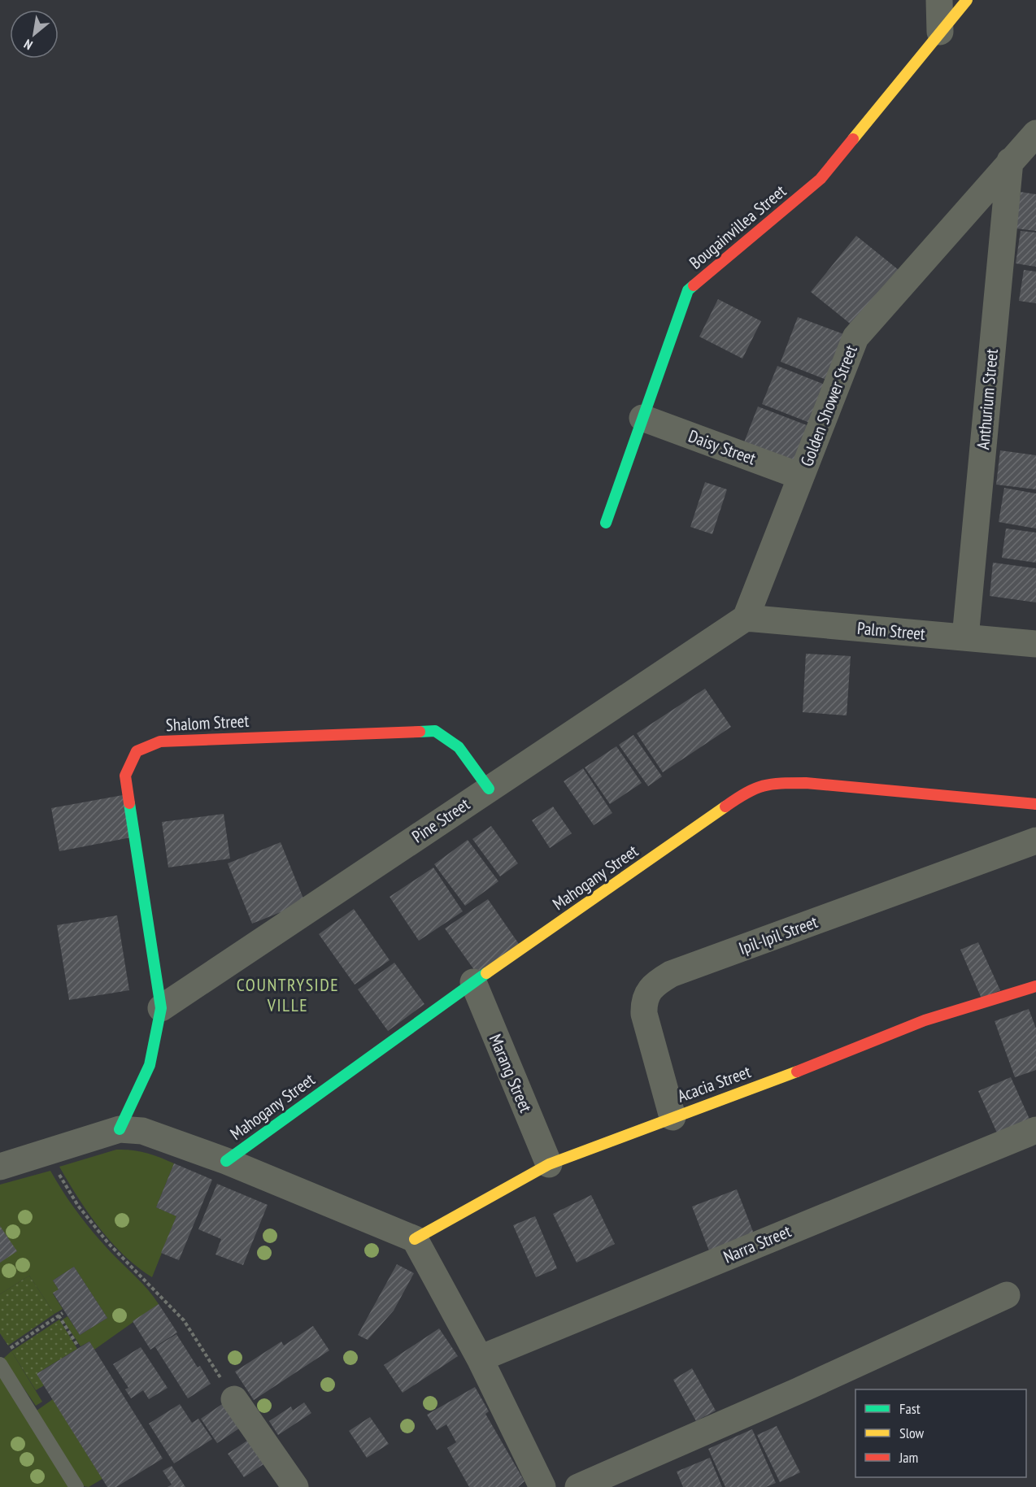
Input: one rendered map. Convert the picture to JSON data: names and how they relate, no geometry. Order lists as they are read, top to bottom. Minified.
{"streets":{"street":["Bougainvillea Street","Anthurium Street","Golden Shower Street","Daisy Street","Palm Street","Shalom Street","Pine Street","Mahogany Street","Ipil-Ipil Street","Marang Street","Acacia Street","Narra Street"]},"crossings":[["Bougainvillea Street","Daisy Street"],["Anthurium Street","Golden Shower Street"],["Anthurium Street","Palm Street"],["Golden Shower Street","Daisy Street"],["Golden Shower Street","Palm Street"],["Golden Shower Street","Pine Street"],["Palm Street","Pine Street"],["Shalom Street","Pine Street"],["Mahogany Street","Marang Street"],["Ipil-Ipil Street","Acacia Street"],["Marang Street","Acacia Street"]],"districts":["COUNTRYSIDE VILLE"],"legend":["Fast","Slow","Jam"],"north":"bottom left"}
